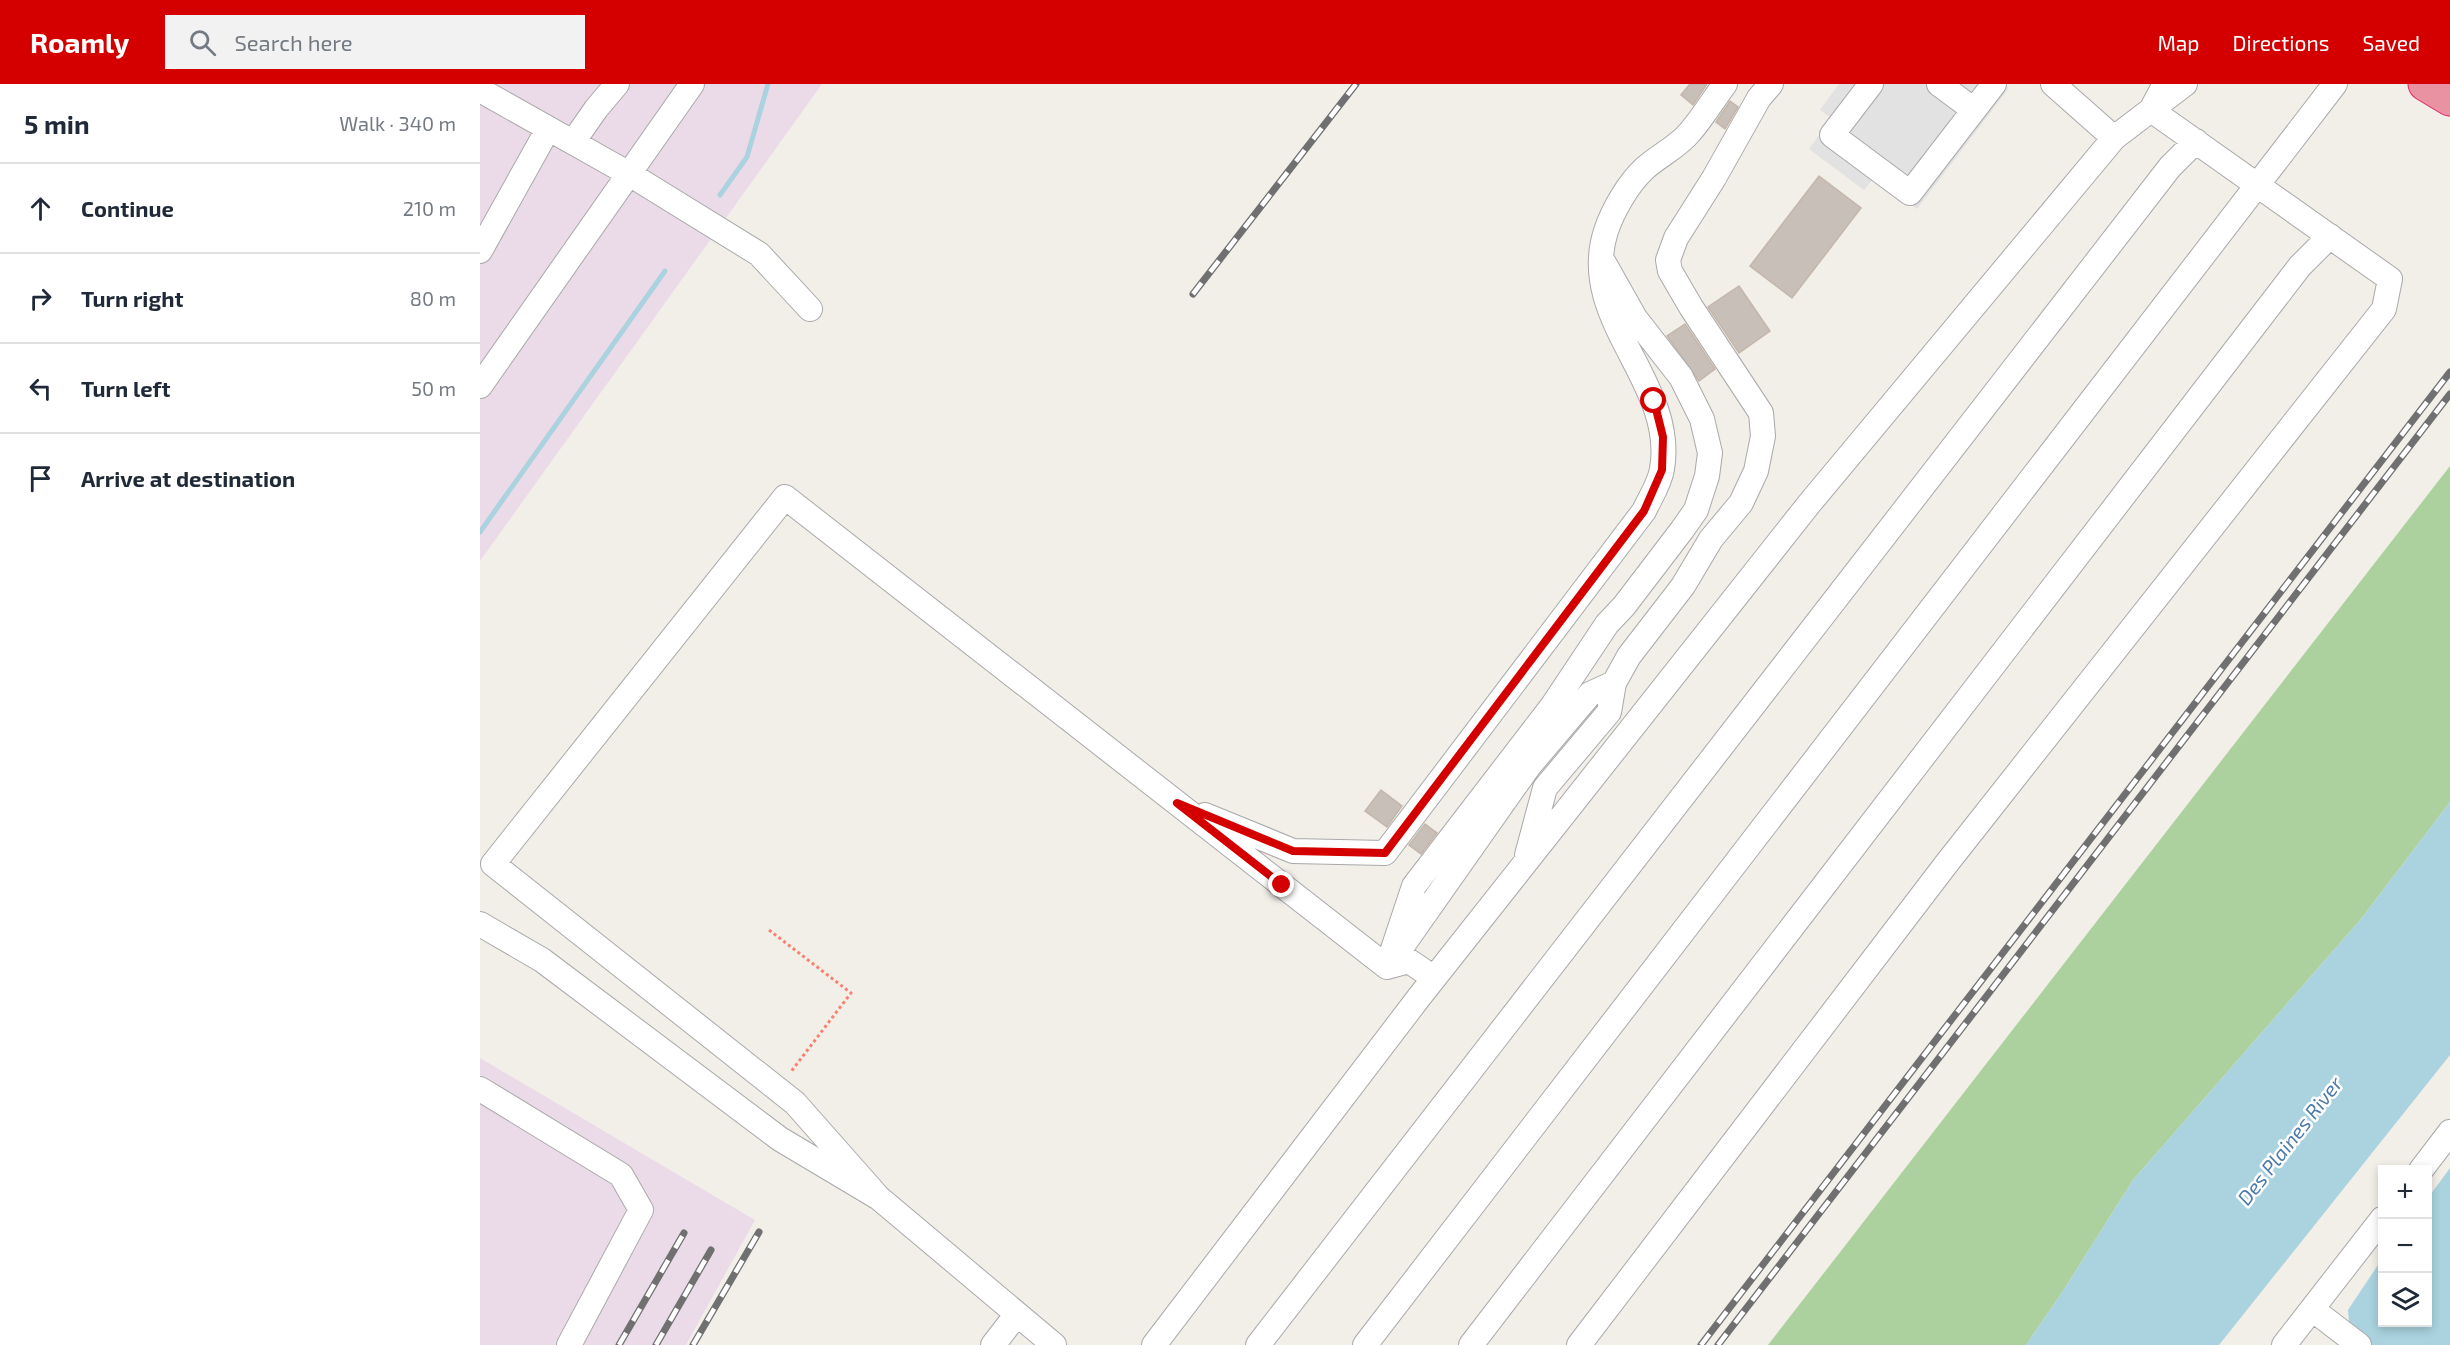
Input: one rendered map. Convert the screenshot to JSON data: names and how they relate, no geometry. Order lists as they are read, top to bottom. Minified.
{"water":["Des Plaines River"],"page":{"header":"Roamly","search":"Search here","nav":["Map","Directions","Saved"],"heading":["5 min","Walk · 340 m"],"list":[["Continue","210 m"],["Turn right","80 m"],["Turn left","50 m"],"Arrive at destination"],"map_buttons":["+","−"]}}
